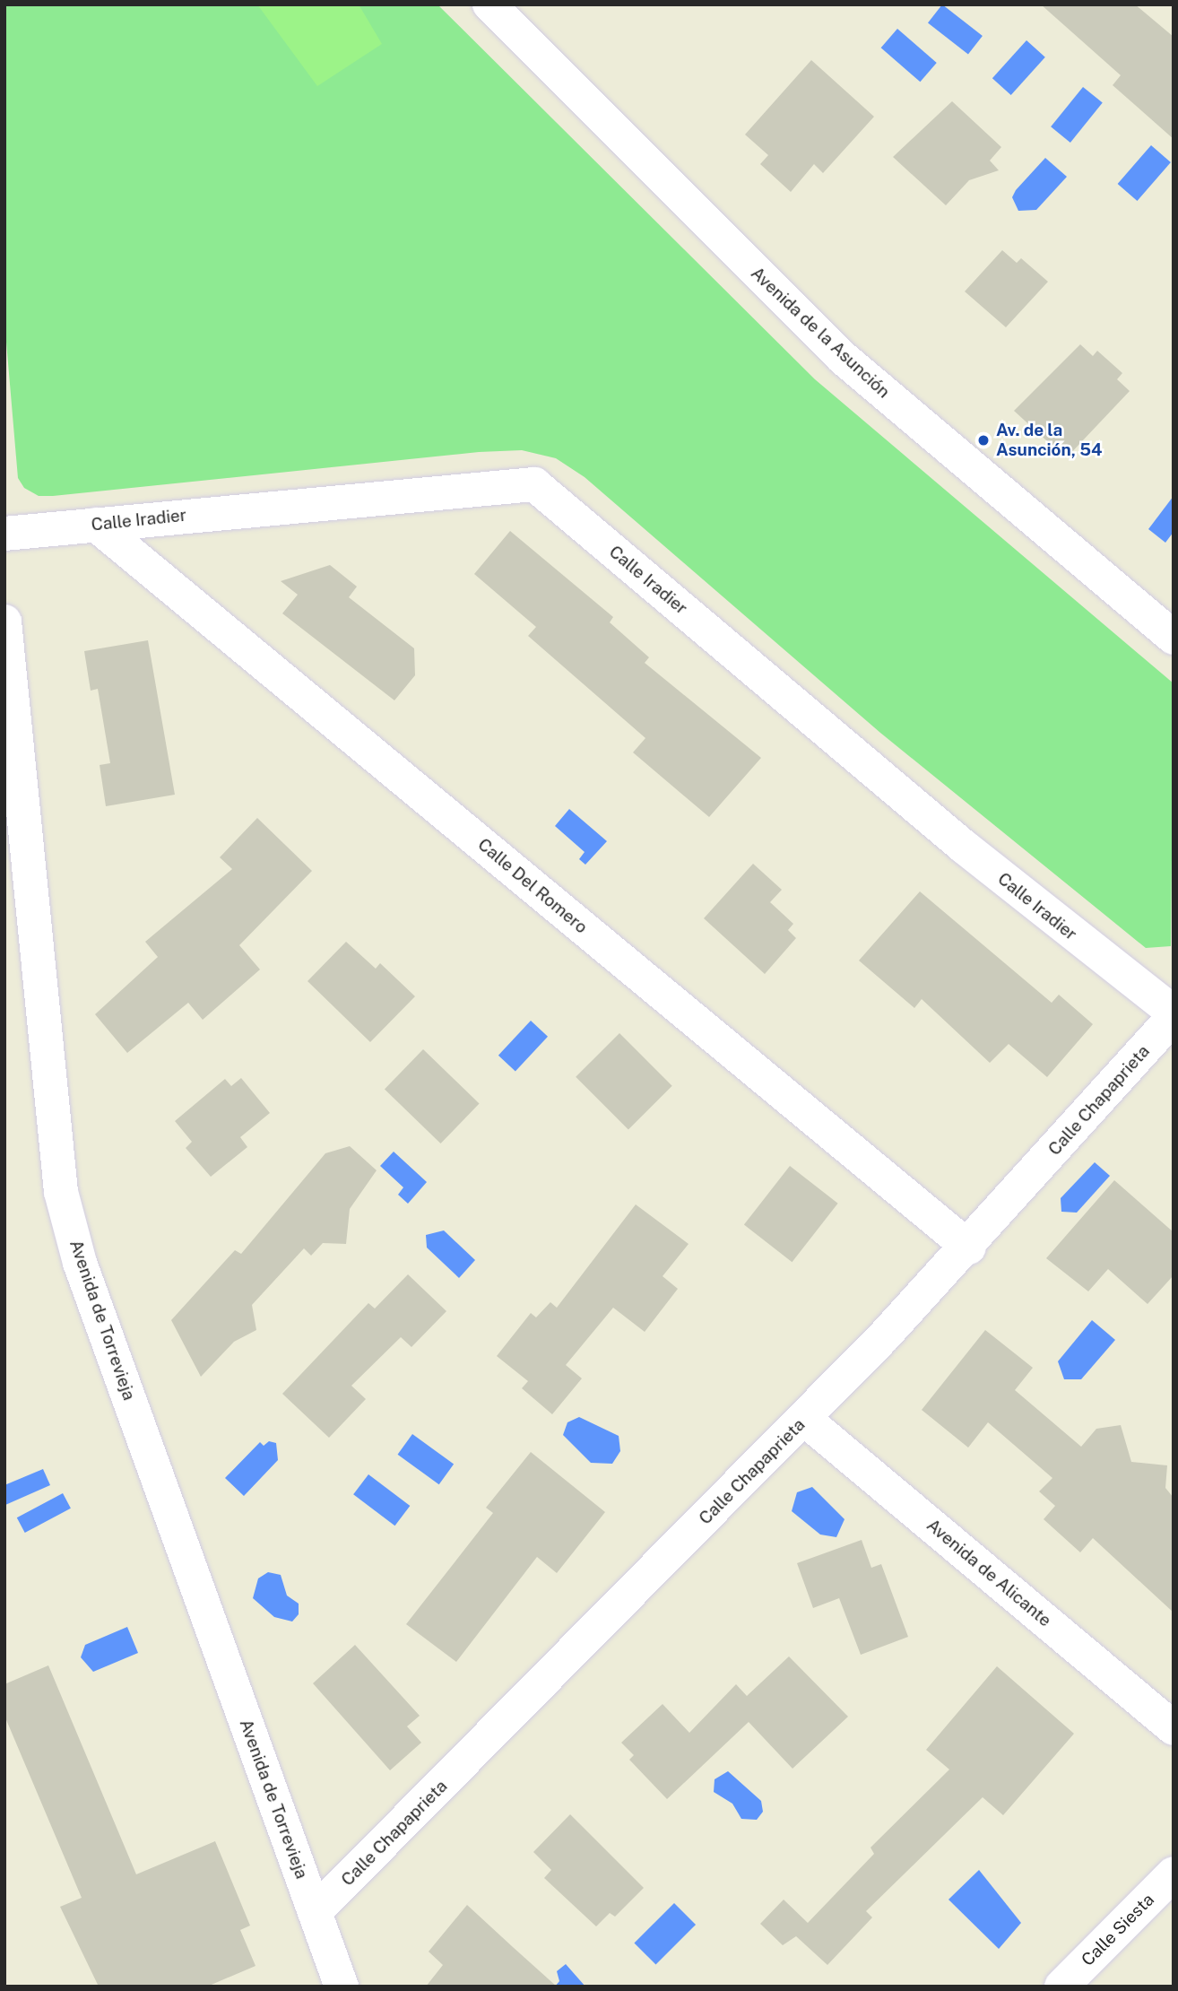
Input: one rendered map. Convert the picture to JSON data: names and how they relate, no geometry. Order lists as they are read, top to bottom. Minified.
{"streets":{"street":["Avenida de la Asunción","Calle Iradier","Calle Del Romero","Calle Chapaprieta","Avenida de Torrevieja","Avenida de Alicante","Calle Siesta"]},"crossings":[["Calle Iradier","Calle Del Romero"],["Calle Iradier","Calle Chapaprieta"],["Calle Del Romero","Calle Chapaprieta"],["Calle Chapaprieta","Avenida de Torrevieja"],["Calle Chapaprieta","Avenida de Alicante"]],"places":["Av. de la Asunción, 54"]}
